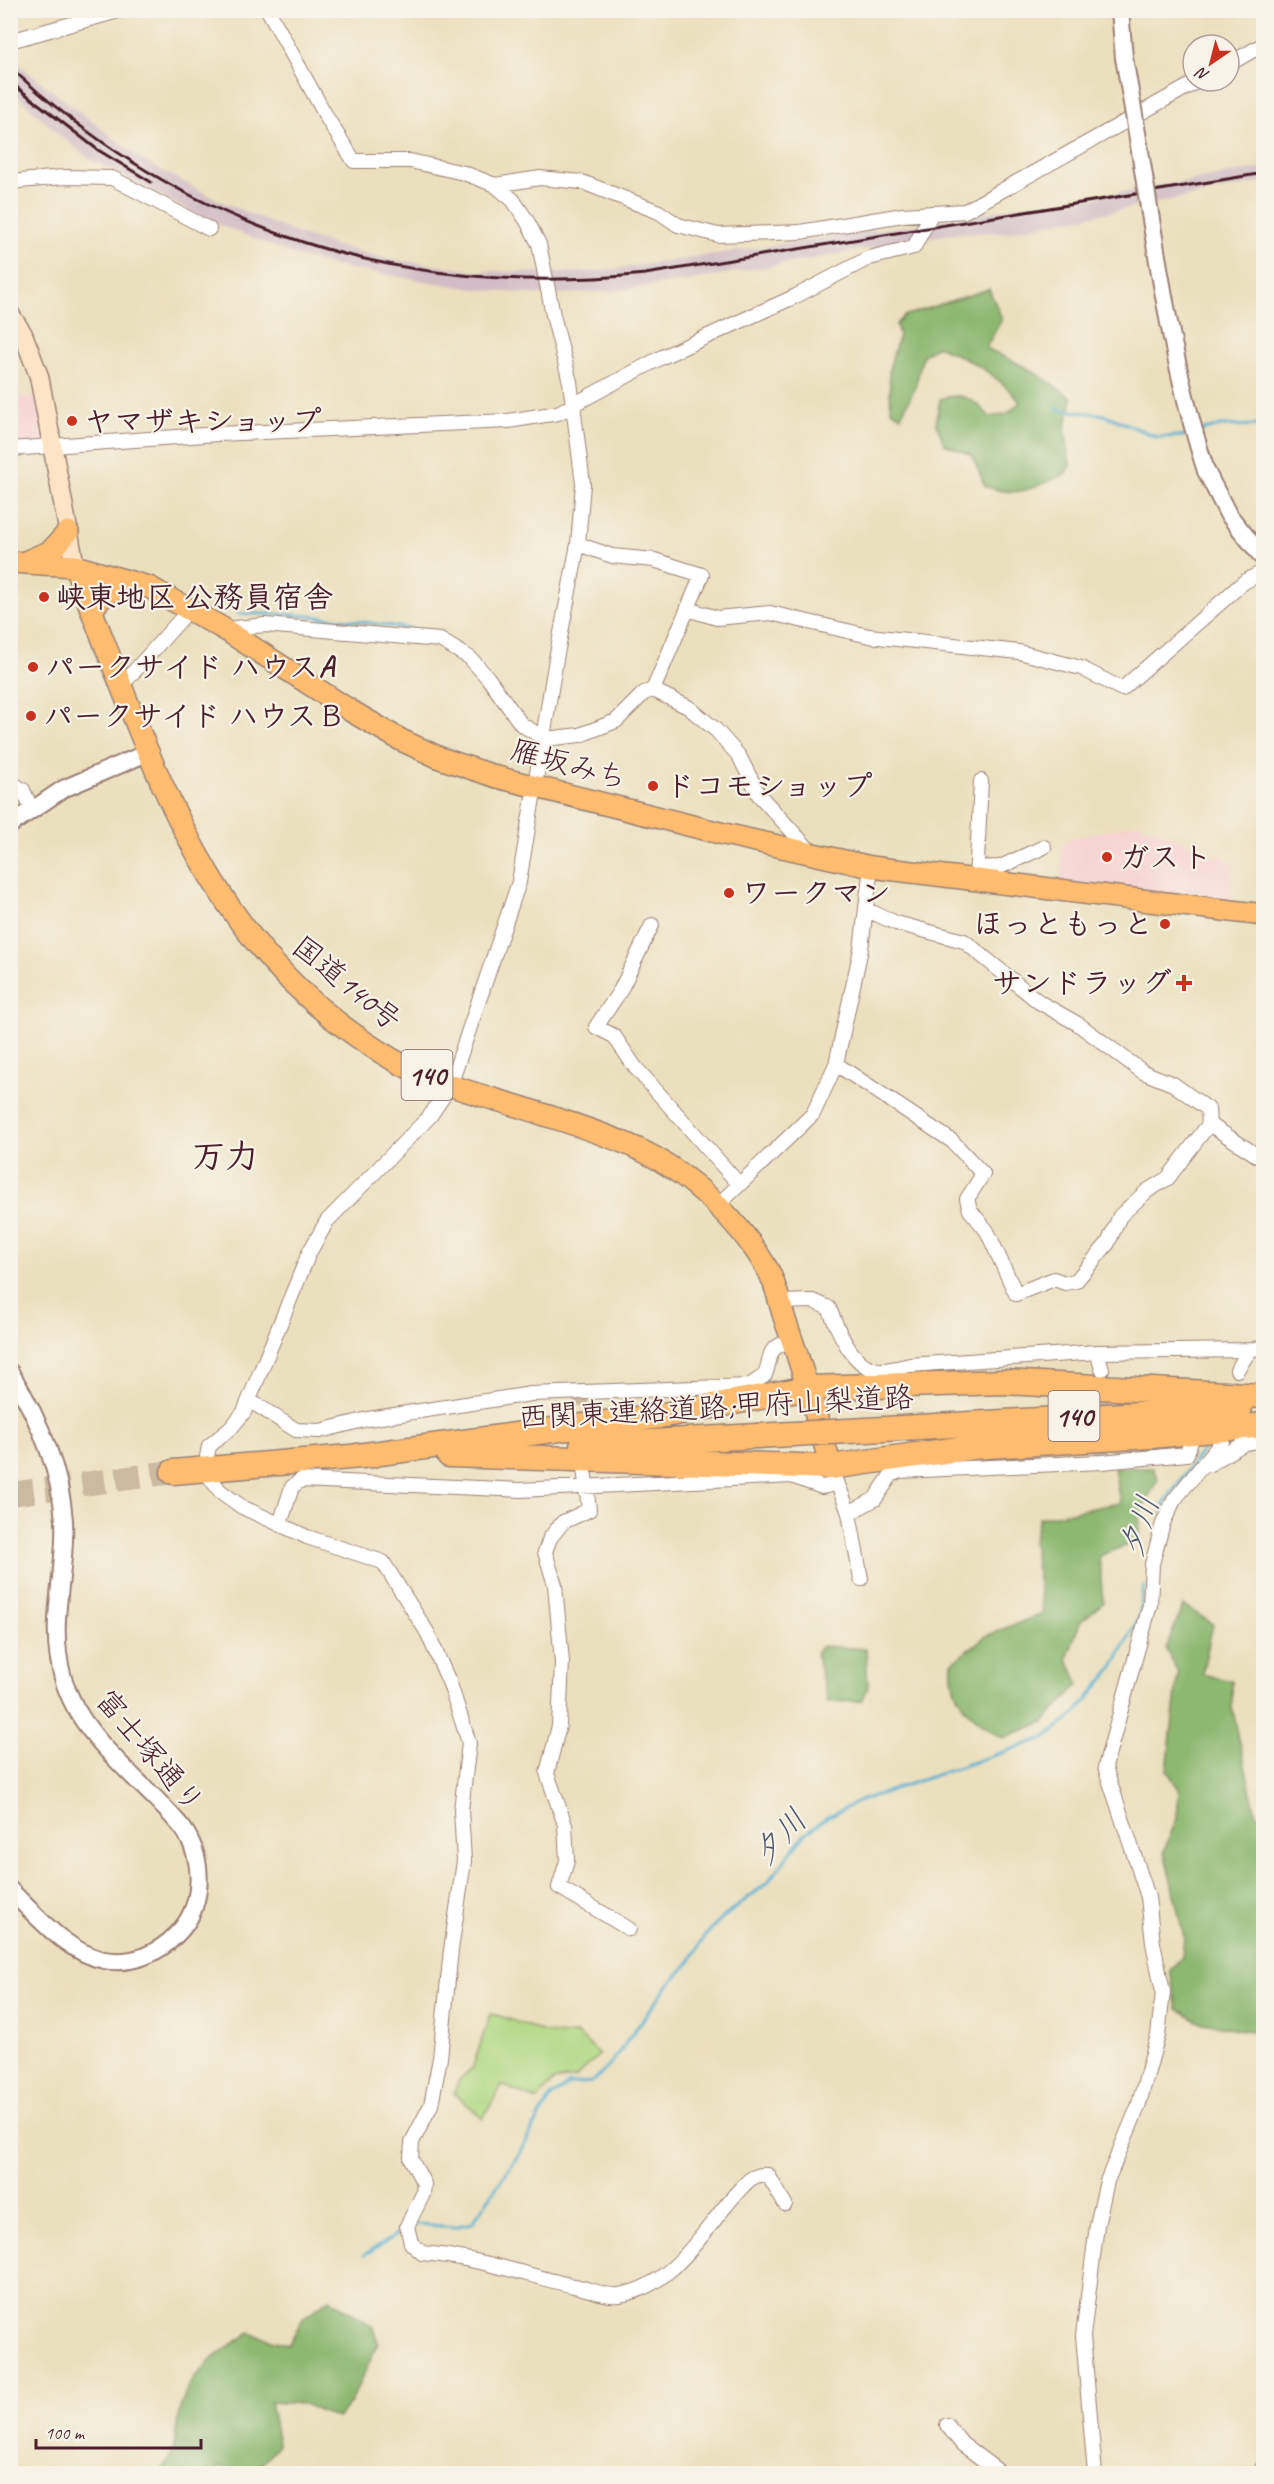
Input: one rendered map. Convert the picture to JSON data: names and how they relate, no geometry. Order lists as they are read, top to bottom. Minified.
{"streets":{"highway":["雁坂みち","国道140号","140","西関東連絡道路;甲府山梨道路"],"street":["富士塚通り"]},"crossings":[["雁坂みち","国道140号"]],"districts":["万力"],"water":["夕川"],"places":{"other":["ヤマザキショップ","峡東地区 公務員宿舎","パークサイド ハウスA","パークサイド ハウスＢ","ドコモショップ","ガスト","ワークマン","ほっともっと"],"health":["サンドラッグ"]},"scale_bar":"100 m","north":"bottom left"}
